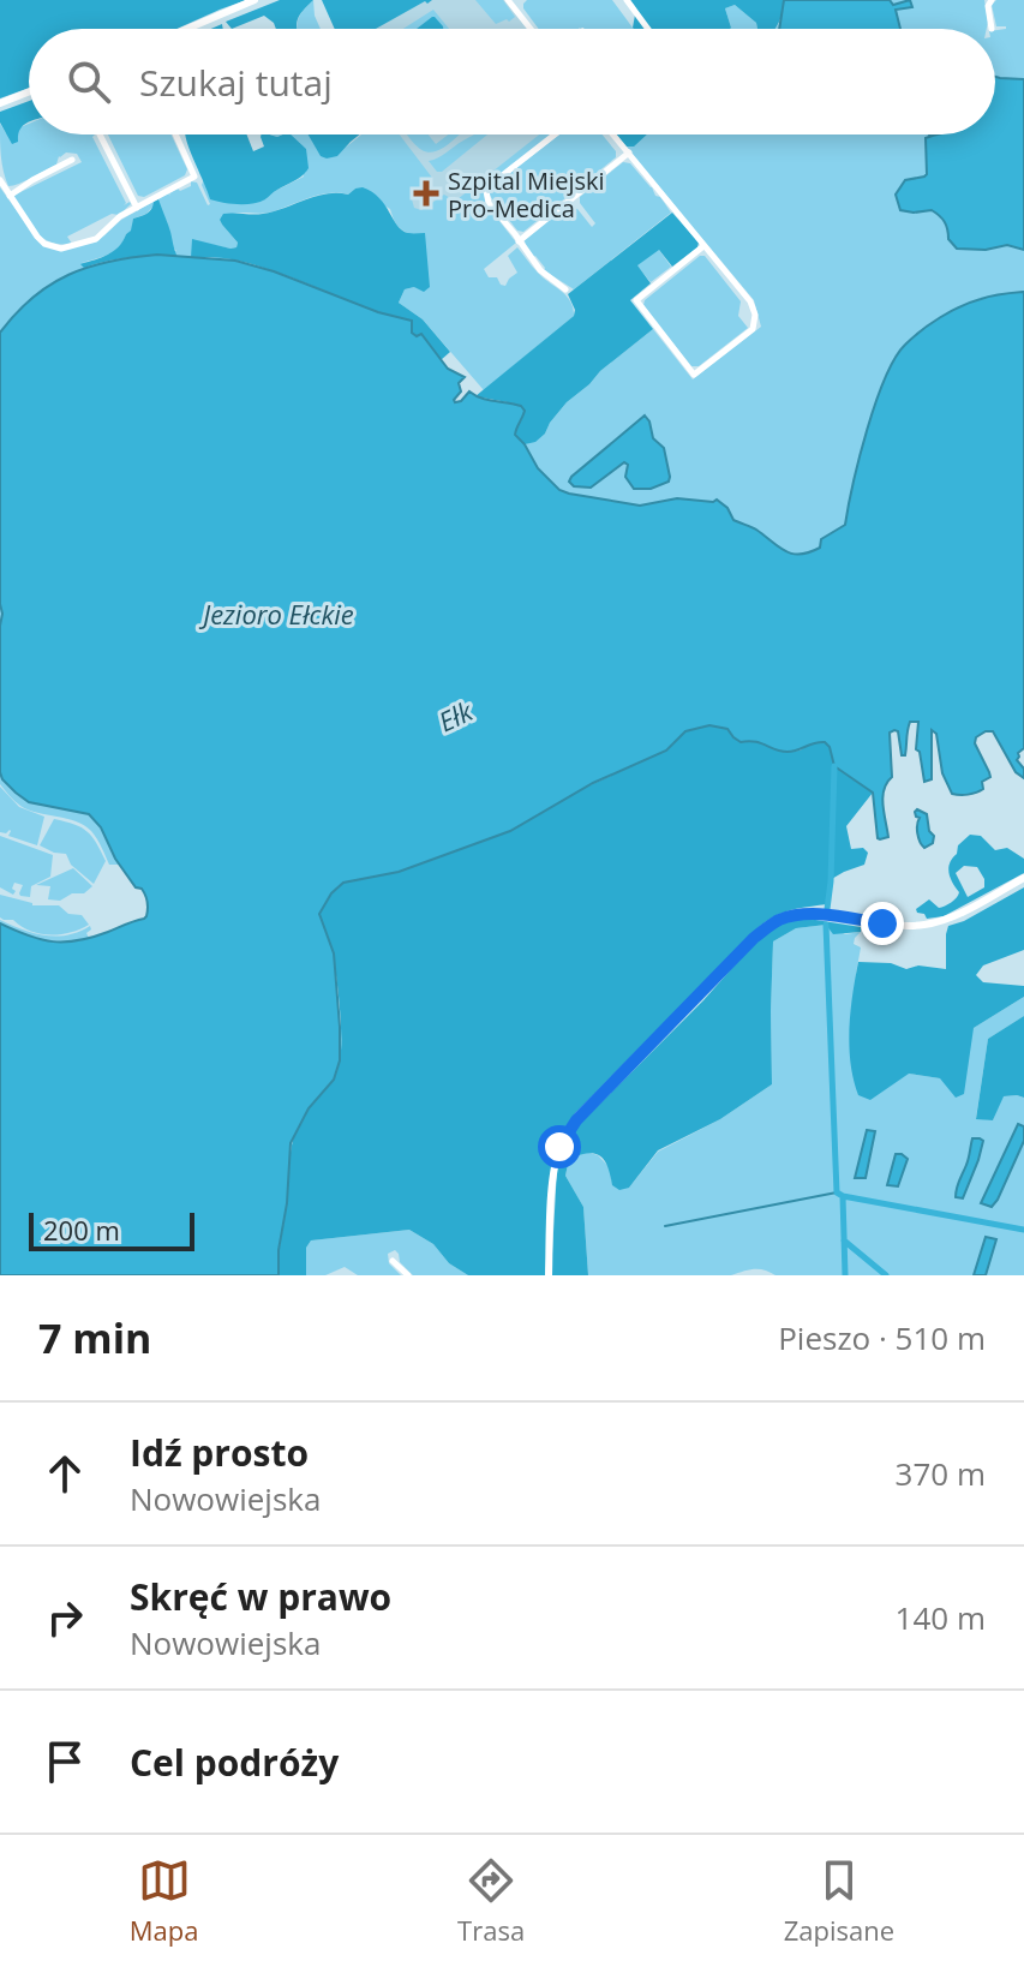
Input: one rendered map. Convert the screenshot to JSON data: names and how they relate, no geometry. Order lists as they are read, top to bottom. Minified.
{"water":["Jezioro Ełckie","Ełk"],"places":{"health":["Szpital Miejski Pro-Medica"]},"scale_bar":"200 m","page":{"search":"Szukaj tutaj","scale":"200 m","heading":["7 min","Pieszo · 510 m"],"list":[["Idź prosto","Nowowiejska","370 m"],["Skręć w prawo","Nowowiejska","140 m"],"Cel podróży"],"nav":["Mapa","Trasa","Zapisane"]}}
